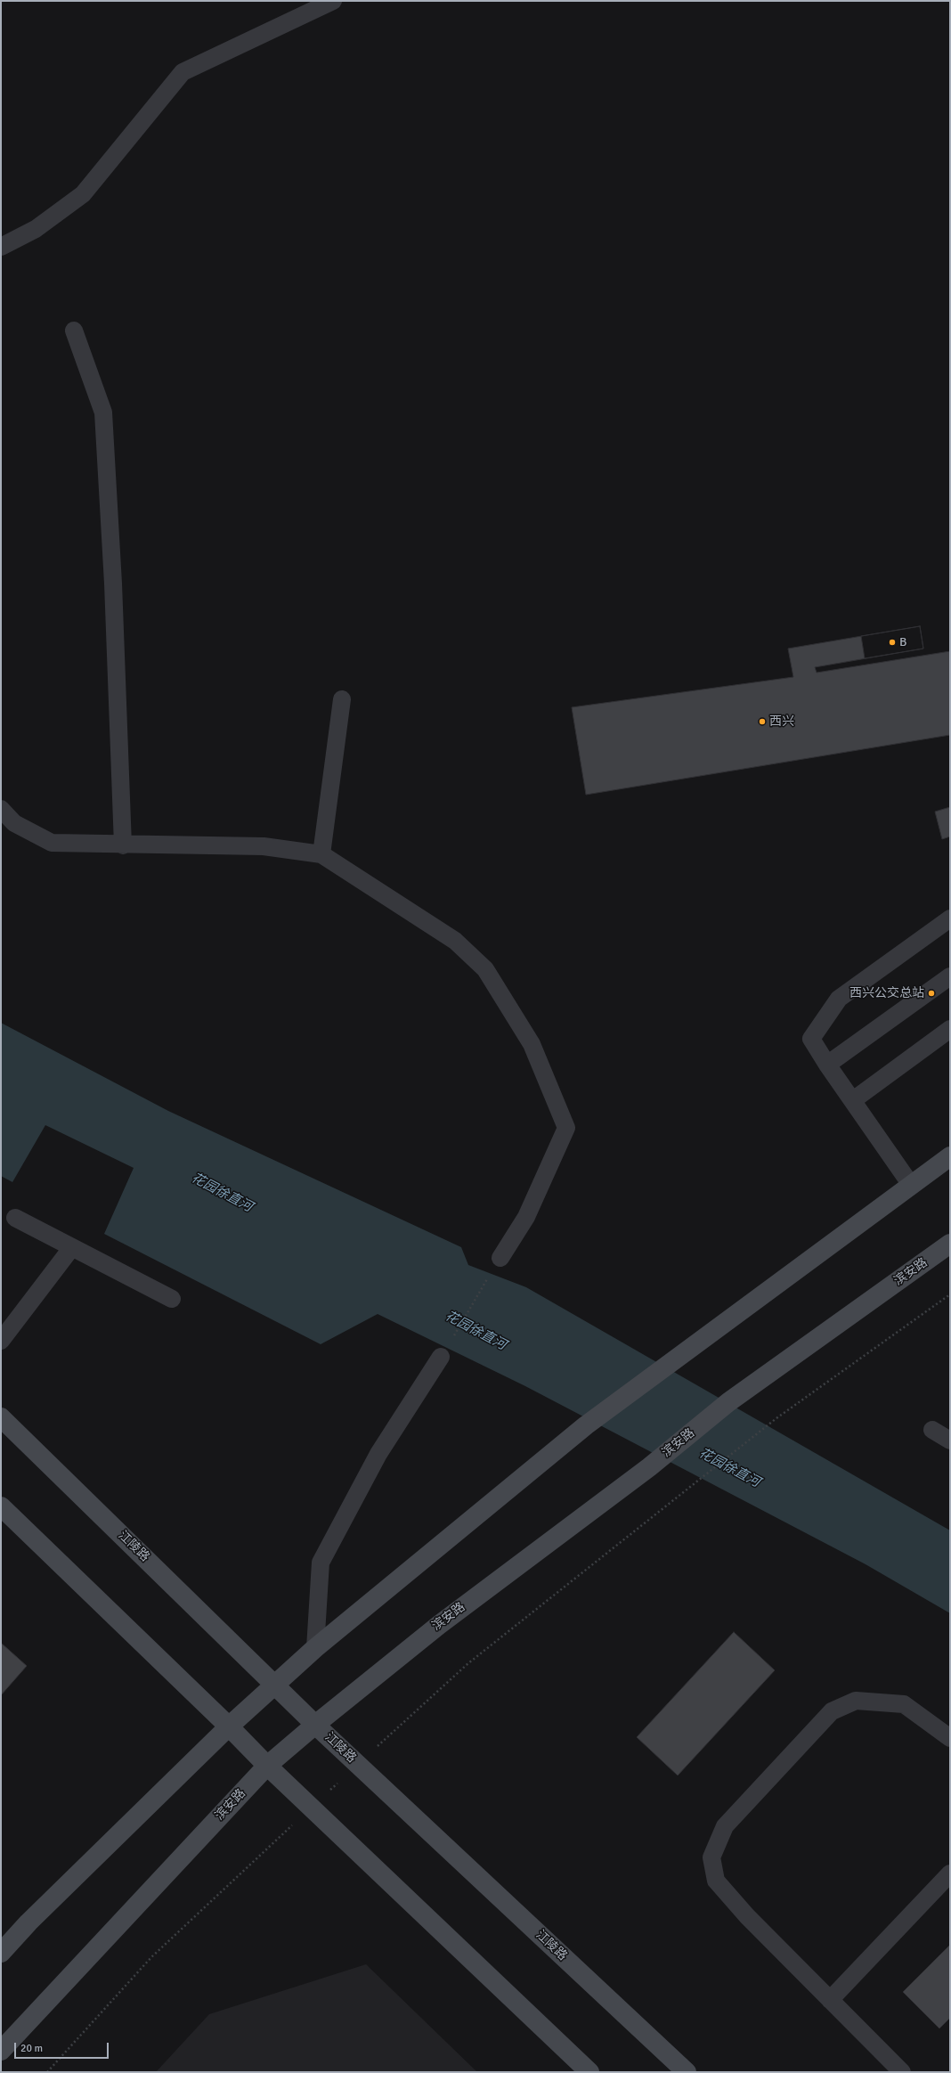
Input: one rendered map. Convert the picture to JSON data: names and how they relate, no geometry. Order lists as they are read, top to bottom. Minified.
{"streets":{"main road":["滨安路","江陵路"]},"crossings":[["滨安路","江陵路"]],"water":["花园徐直河"],"places":["B","西兴","西兴公交总站"],"scale_bar":"20 m"}
